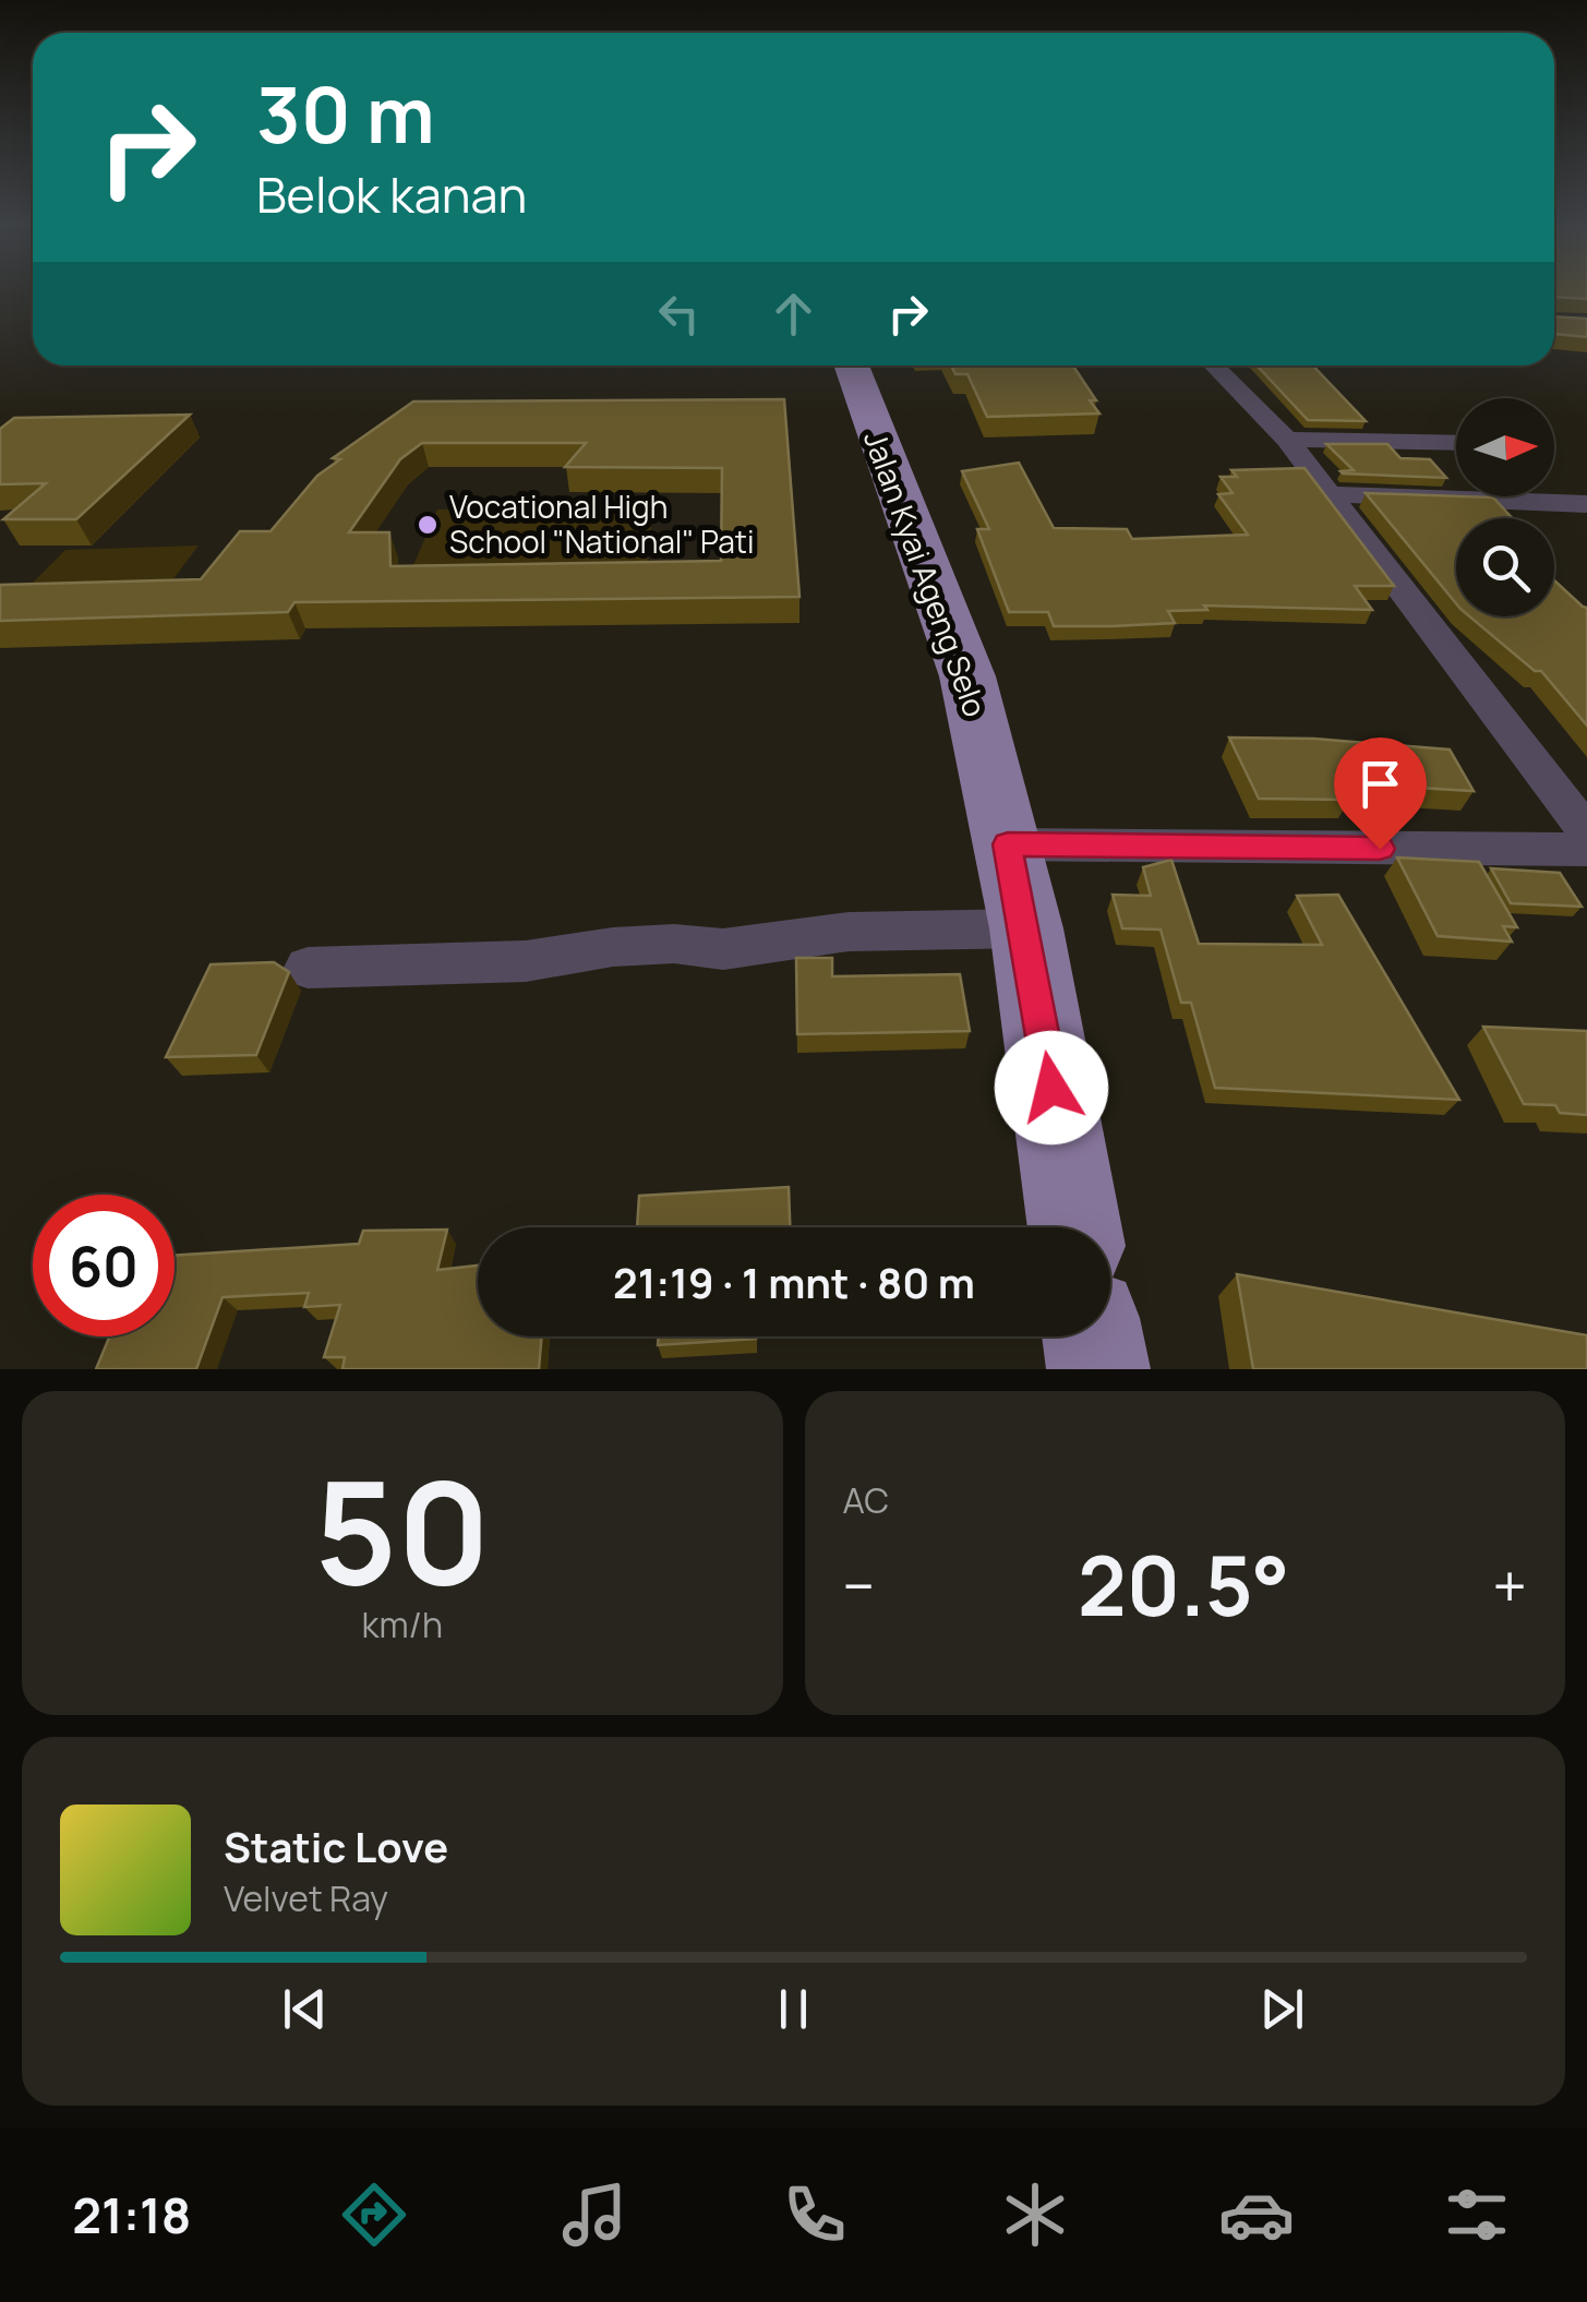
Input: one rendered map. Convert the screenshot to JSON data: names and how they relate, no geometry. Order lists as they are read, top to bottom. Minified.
{"streets":{"main road":["Jalan Kyai Ageng Selo"]},"places":["Vocational High School \"National\" Pati"],"north":"right","page":{"turn":["30 m","Belok kanan"],"limit":"60","trip":"21:19 · 1 mnt · 80 m","tile":[["50","km/h"],"AC"],"heat":["−","20.5°","+"],"song":["Static Love","Velvet Ray"],"tabs":"21:18"}}
